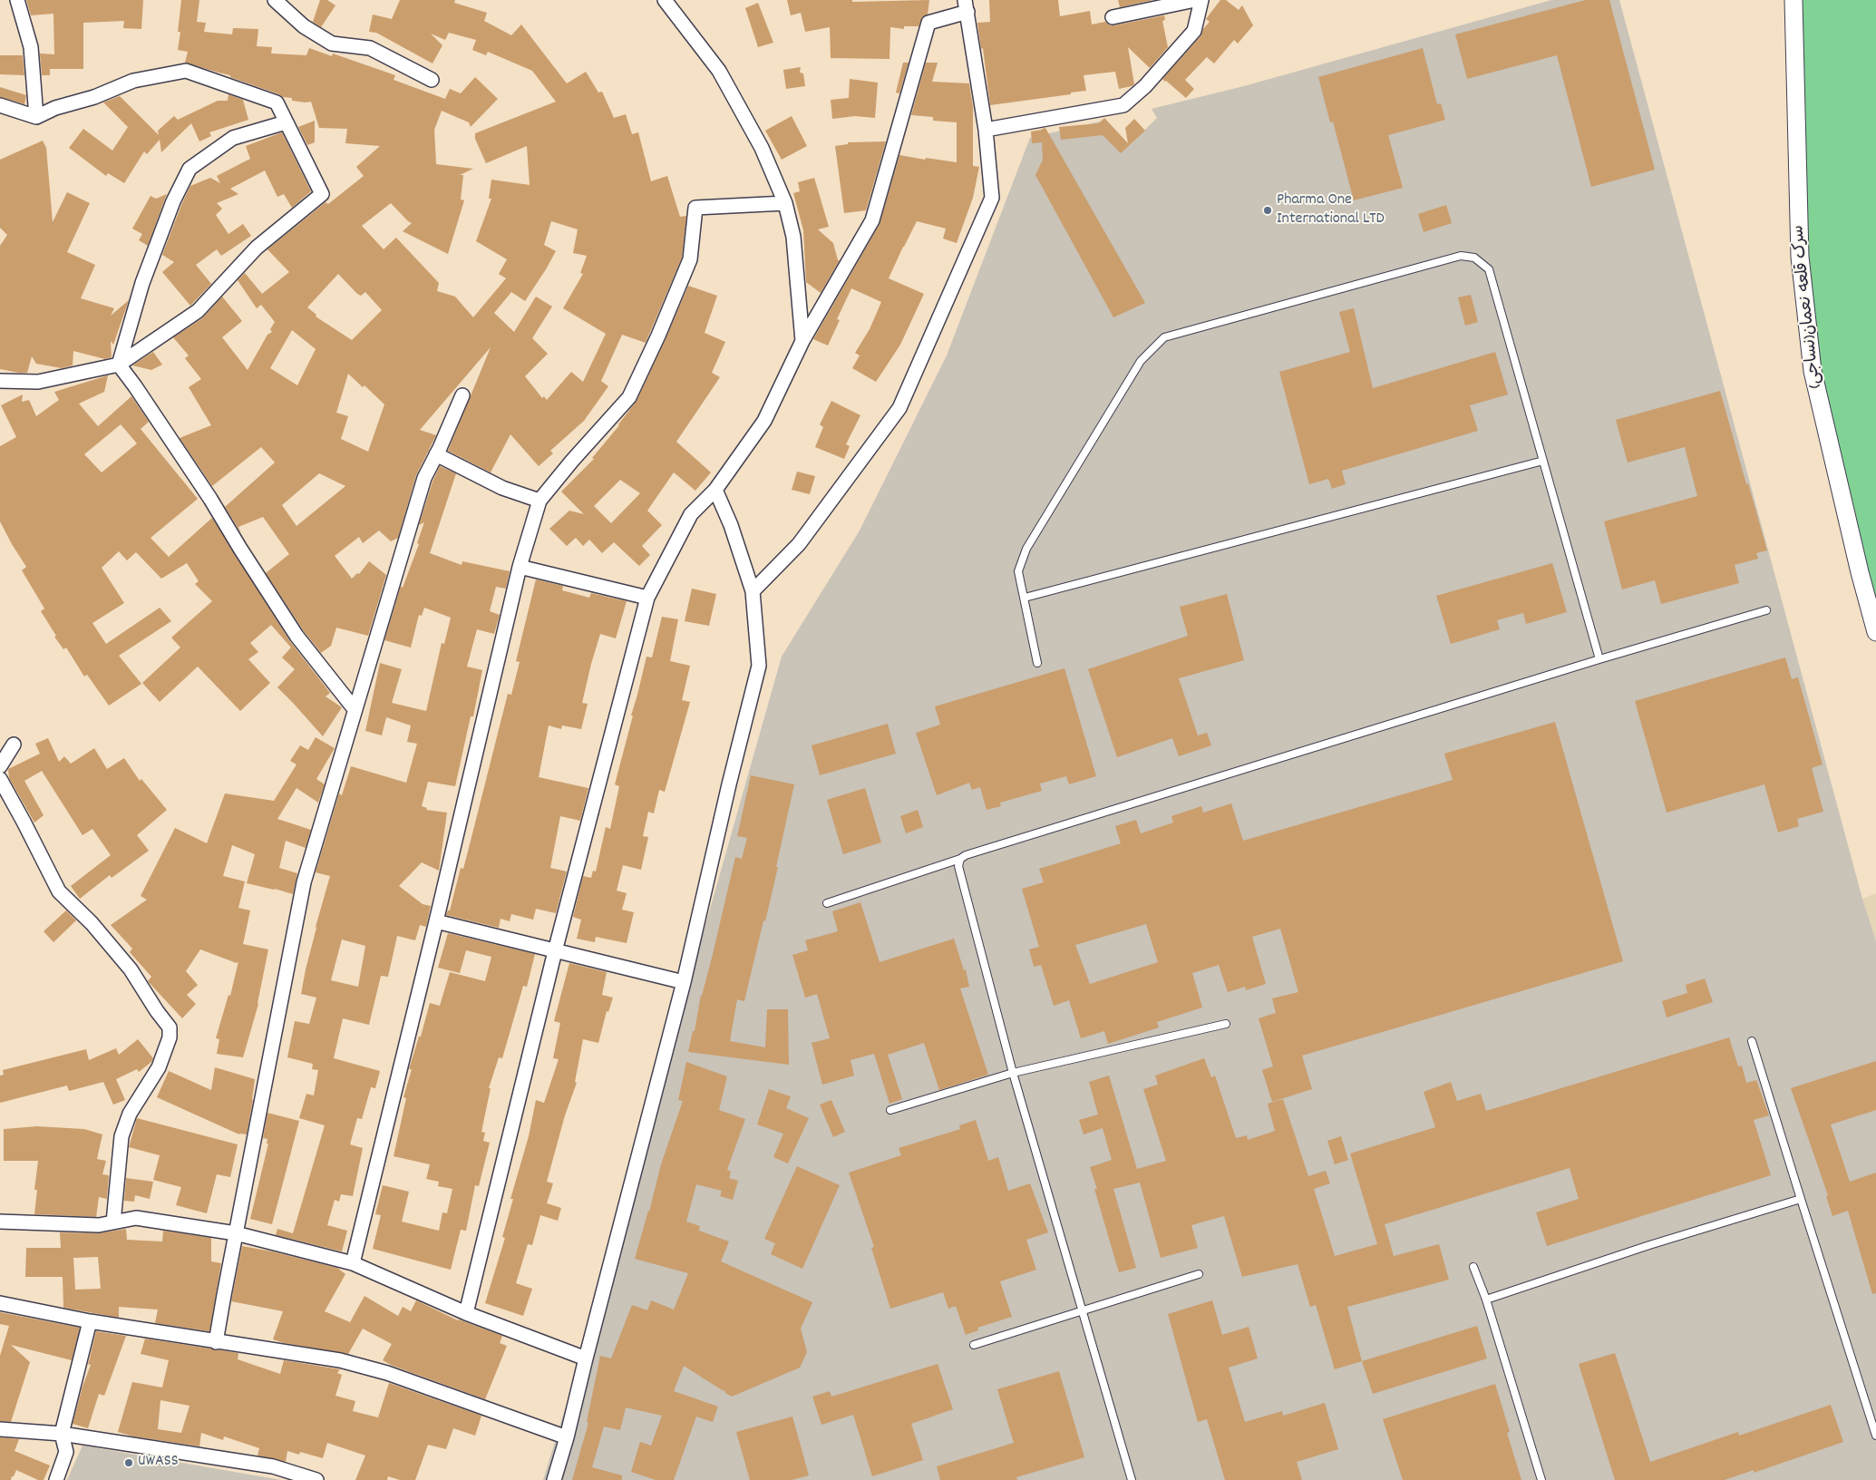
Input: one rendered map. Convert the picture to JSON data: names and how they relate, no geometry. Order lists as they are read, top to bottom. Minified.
{"streets":{"street":["سرک قلعه نعمان(نساجی)"]},"places":["Pharma One International LTD","UWASS"]}
